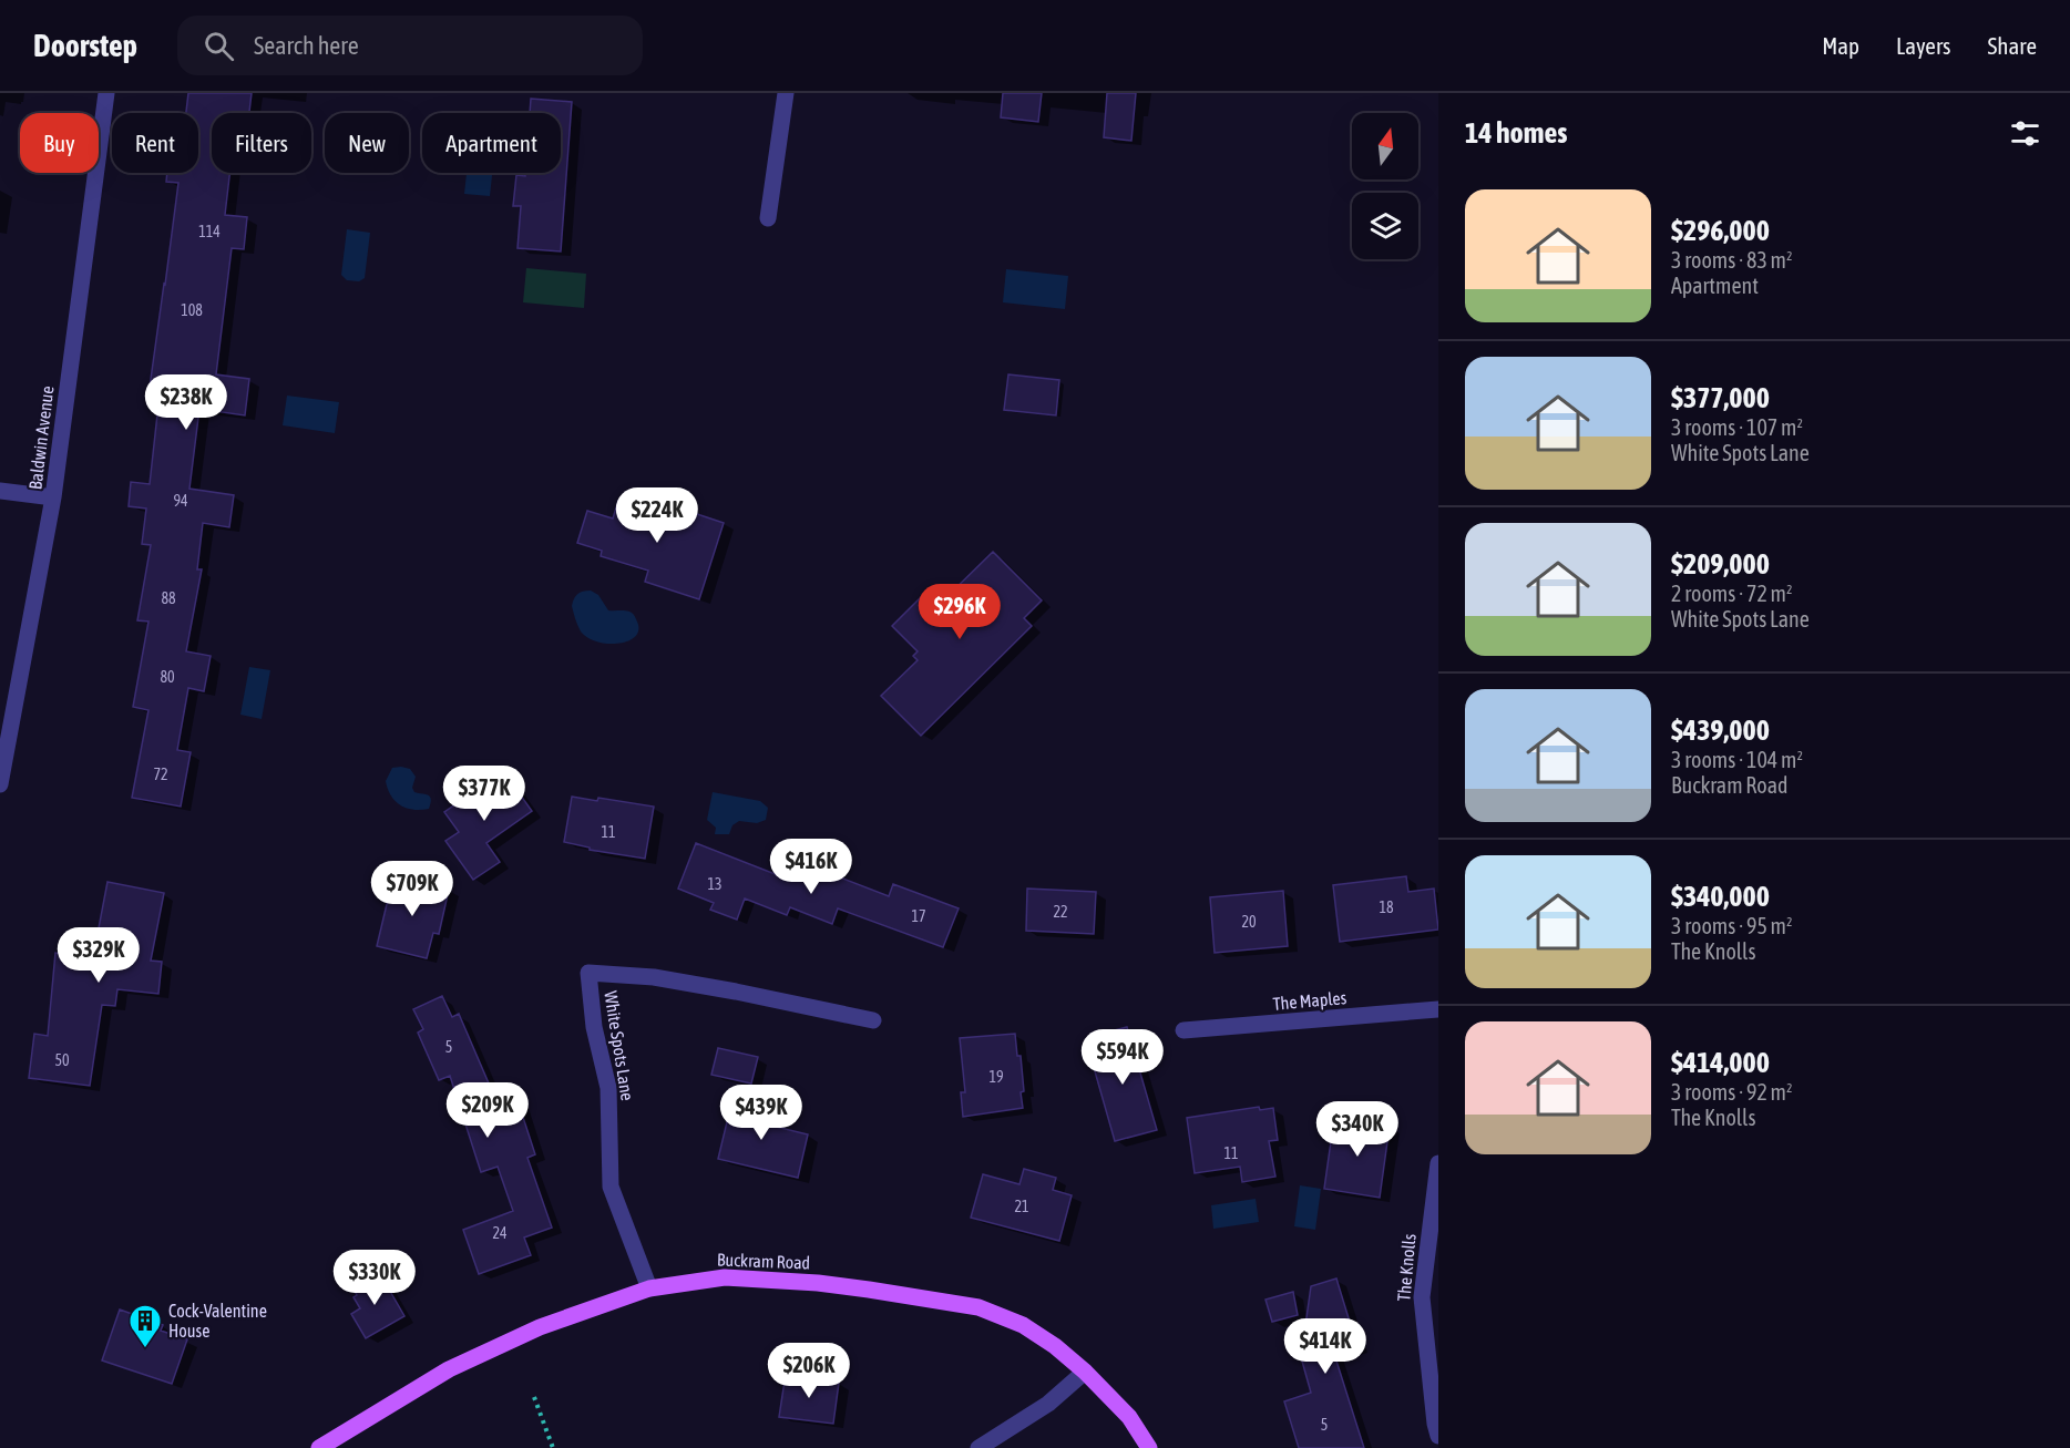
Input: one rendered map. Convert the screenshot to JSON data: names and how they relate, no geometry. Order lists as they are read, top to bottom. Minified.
{"streets":{"main road":["Buckram Road"],"street":["Baldwin Avenue","The Maples","White Spots Lane","The Knolls"]},"crossings":[["White Spots Lane","Buckram Road"]],"places":{"building":["Cock-Valentine House"]},"house_numbers":["114","108","94","88","80","72","11","13","18","22","17","20","5","50","19","11","21","24","5"],"north":"top","page":{"header":"Doorstep","search":"Search here","nav":["Map","Layers","Share"],"heading":"14 homes","chip":["Buy","Rent","Filters","New","Apartment"],"list":[{"name":"$296,000","note":"3 rooms · 83 m² · Apartment"},{"name":"$377,000","note":"3 rooms · 107 m² · White Spots Lane"},{"name":"$209,000","note":"2 rooms · 72 m² · White Spots Lane"},{"name":"$439,000","note":"3 rooms · 104 m² · Buckram Road"},{"name":"$340,000","note":"3 rooms · 95 m² · The Knolls"},{"name":"$414,000","note":"3 rooms · 92 m² · The Knolls"}],"price":["$238K","$224K","$296K","$377K","$416K","$709K","$329K","$594K","$209K","$439K","$340K","$330K","$414K","$206K"]}}
